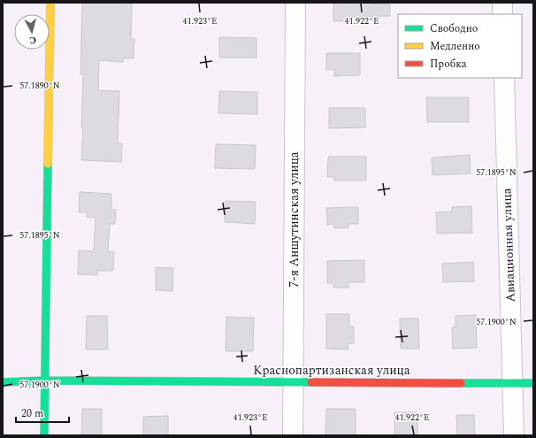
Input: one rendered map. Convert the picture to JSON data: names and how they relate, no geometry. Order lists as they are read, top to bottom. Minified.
{"streets":{"street":["7-я Аншутинская улица","Авиационная улица","Краснопартизанская улица"]},"crossings":[["7-я Аншутинская улица","Краснопартизанская улица"],["Авиационная улица","Краснопартизанская улица"]],"legend":["Свободно","Медленно","Пробка"],"scale_bar":"20 m","north":"bottom","coordinates":["41.923°E","41.922°E","57.1890°N","57.1895°N","57.1900°N"]}
